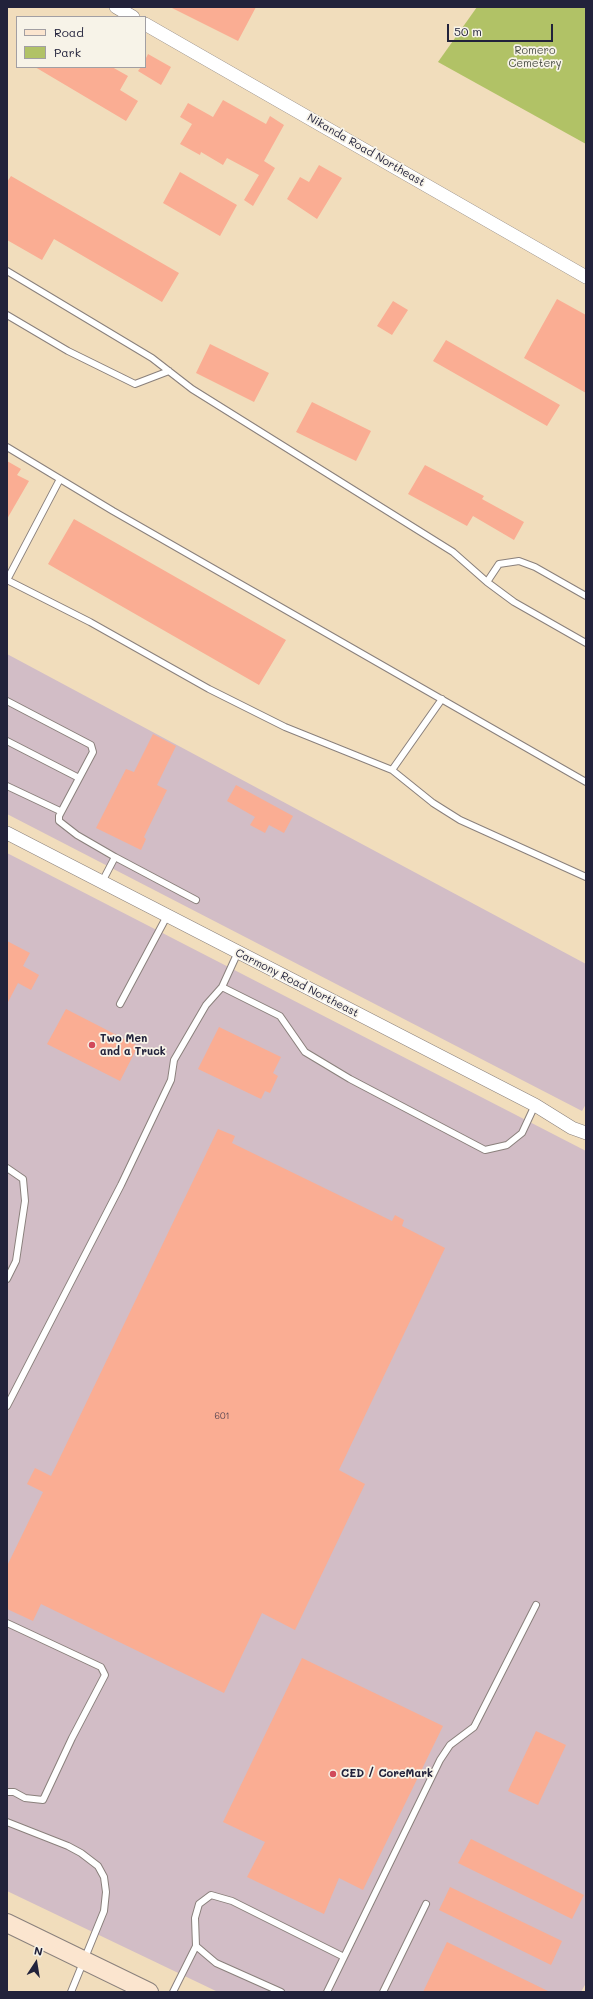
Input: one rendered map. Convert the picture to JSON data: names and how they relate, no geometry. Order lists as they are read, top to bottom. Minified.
{"streets":{"street":["Nikanda Road Northeast","Carmony Road Northeast"]},"parks":["Romero Cemetery"],"places":["Two Men and a Truck","CED / CoreMark"],"house_numbers":["601"],"legend":["Road","Park"],"scale_bar":"50 m","north":"top"}
